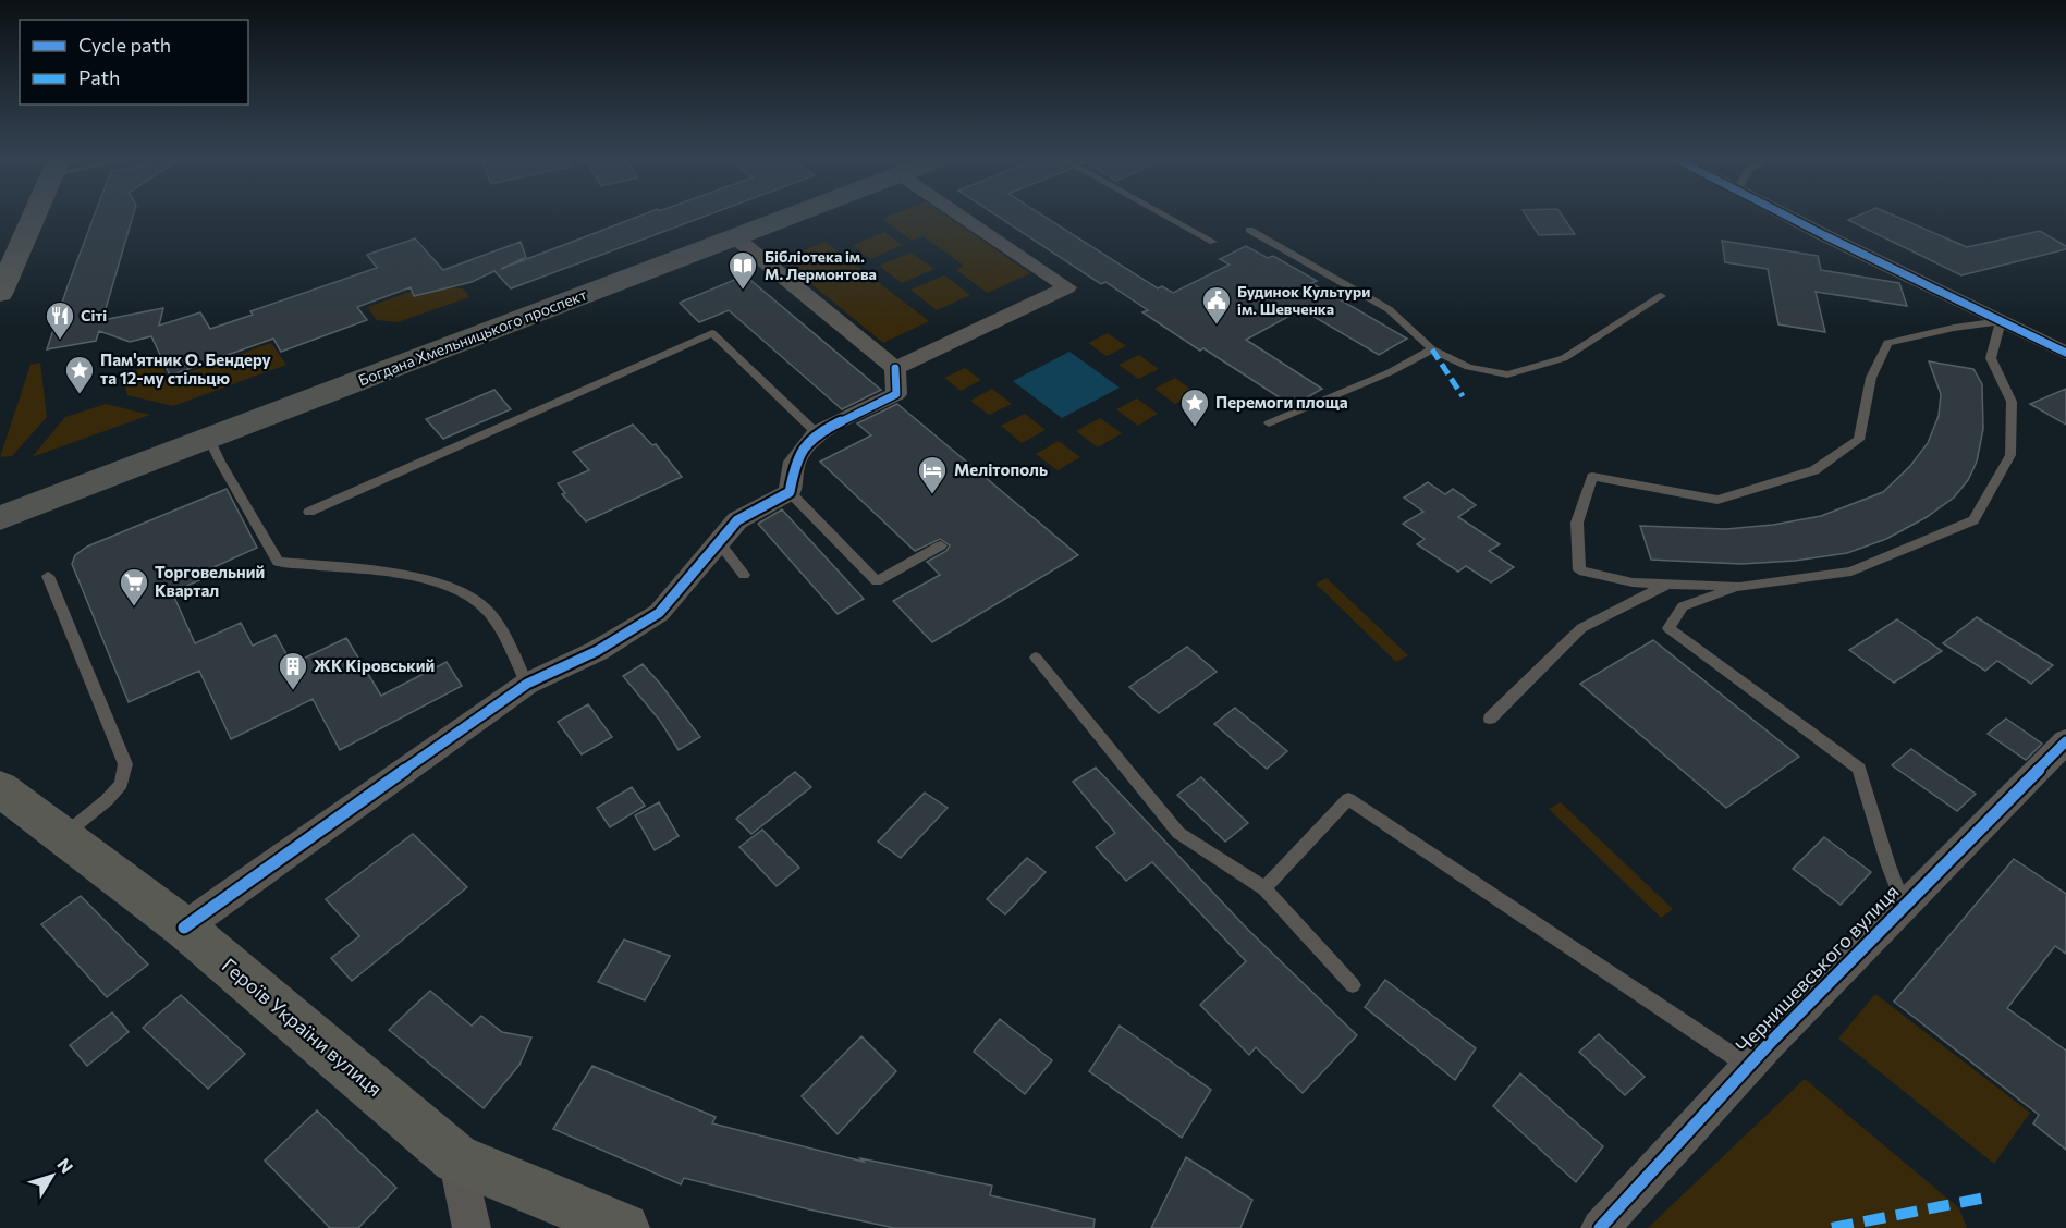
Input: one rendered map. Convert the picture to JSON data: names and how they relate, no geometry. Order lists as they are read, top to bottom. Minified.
{"streets":{"highway":["Богдана Хмельницького проспект"],"main road":["Героїв України вулиця"],"street":["Чернишевського вулиця"]},"places":{"library":["Бібліотека ім. М. Лермонтова"],"public building":["Будинок Культури ім. Шевченка"],"restaurant":["Сіті"],"place":["Пам'ятник О. Бендеру та 12-му стільцю","Перемоги площа"],"hotel":["Мелітополь"],"supermarket":["Торговельний Квартал"],"building":["ЖК Кіровський"]},"legend":["Cycle path","Path"],"north":"top right"}
